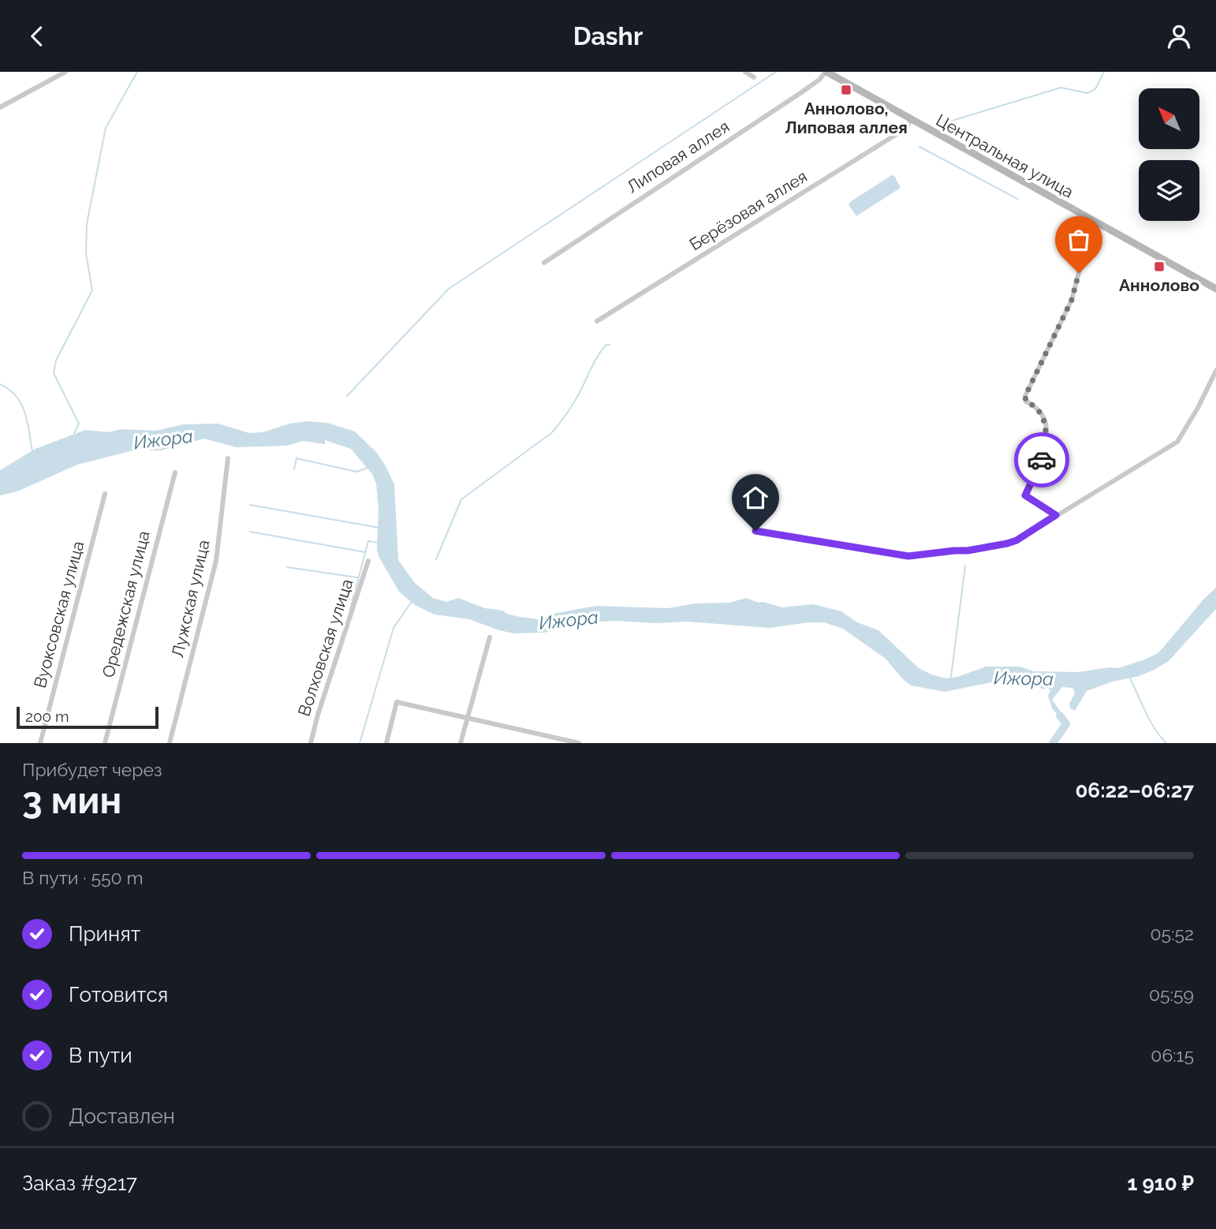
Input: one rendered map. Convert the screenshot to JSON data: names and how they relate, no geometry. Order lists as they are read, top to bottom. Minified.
{"streets":{"main road":["Центральная улица"],"street":["Липовая аллея","Берёзовая аллея","Лужская улица","Оредежская улица","Вуоксовская улица","Волховская улица"]},"crossings":[["Центральная улица","Липовая аллея"],["Центральная улица","Берёзовая аллея"]],"water":["Ижора"],"places":{"transit":["Аннолово, Липовая аллея","Аннолово"]},"scale_bar":"200 m","north":"top left","page":{"header":"Dashr","scale":"200 m","heading":["3 мин","Прибудет через","06:22–06:27"],"panel":["Заказ #9217","1 910 ₽"],"bar":"В пути · 550 m","list":[["Принят","05:52"],["Готовится","05:59"],["В пути","06:15"],"Доставлен"]}}
